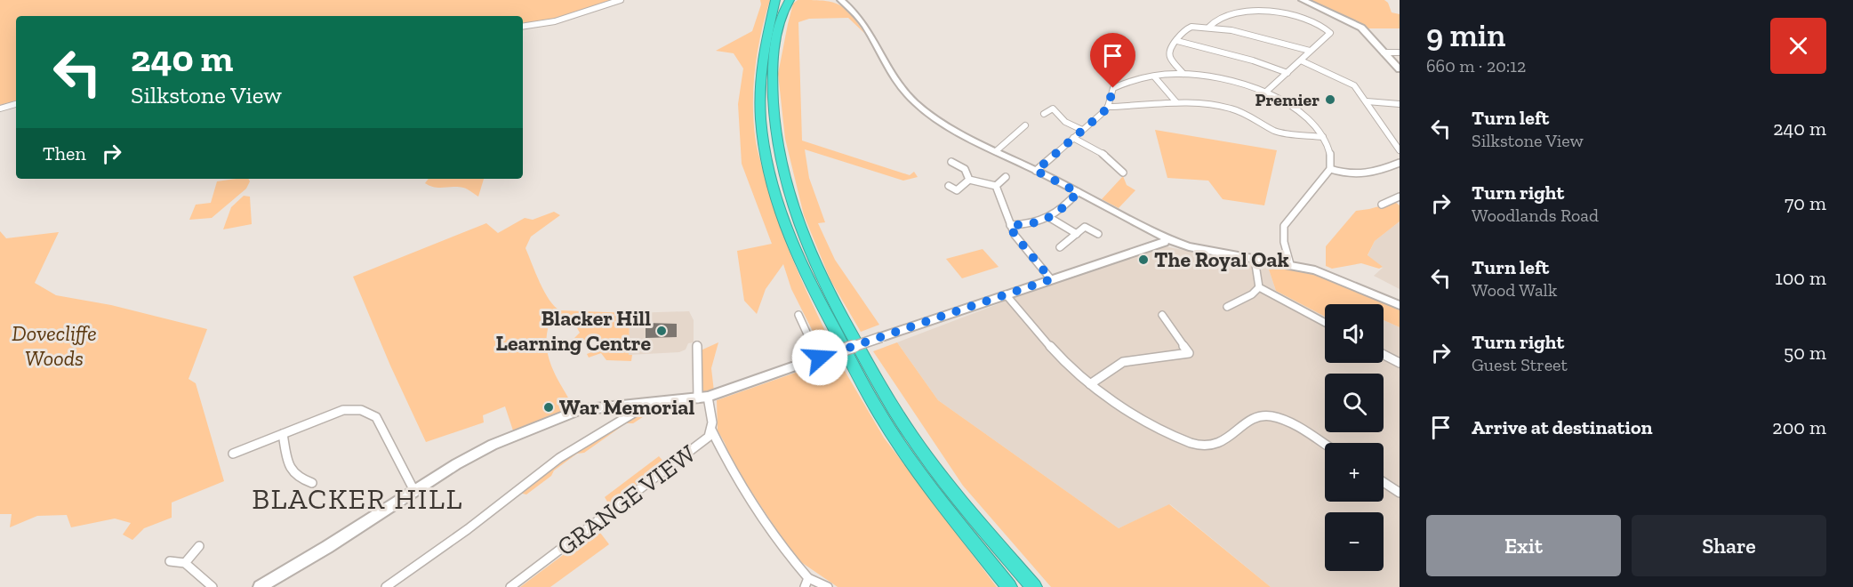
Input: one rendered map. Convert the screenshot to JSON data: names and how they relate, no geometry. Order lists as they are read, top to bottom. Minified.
{"streets":{"street":["GRANGE VIEW"]},"districts":["BLACKER HILL"],"parks":["Dovecliffe Woods"],"places":["Premier","The Royal Oak","Blacker Hill Learning Centre","War Memorial"],"page":{"heading":["9 min","660 m · 20:12"],"turn":["240 m","Silkstone View"],"list":[{"name":"Turn left","note":"Silkstone View","value":"240 m"},{"name":"Turn right","note":"Woodlands Road","value":"70 m"},{"name":"Turn left","note":"Wood Walk","value":"100 m"},{"name":"Turn right","note":"Guest Street","value":"50 m"},{"name":"Arrive at destination","value":"200 m"}],"then":"Then","map_buttons":["+","−"],"buttons":["Exit","Share"]}}
